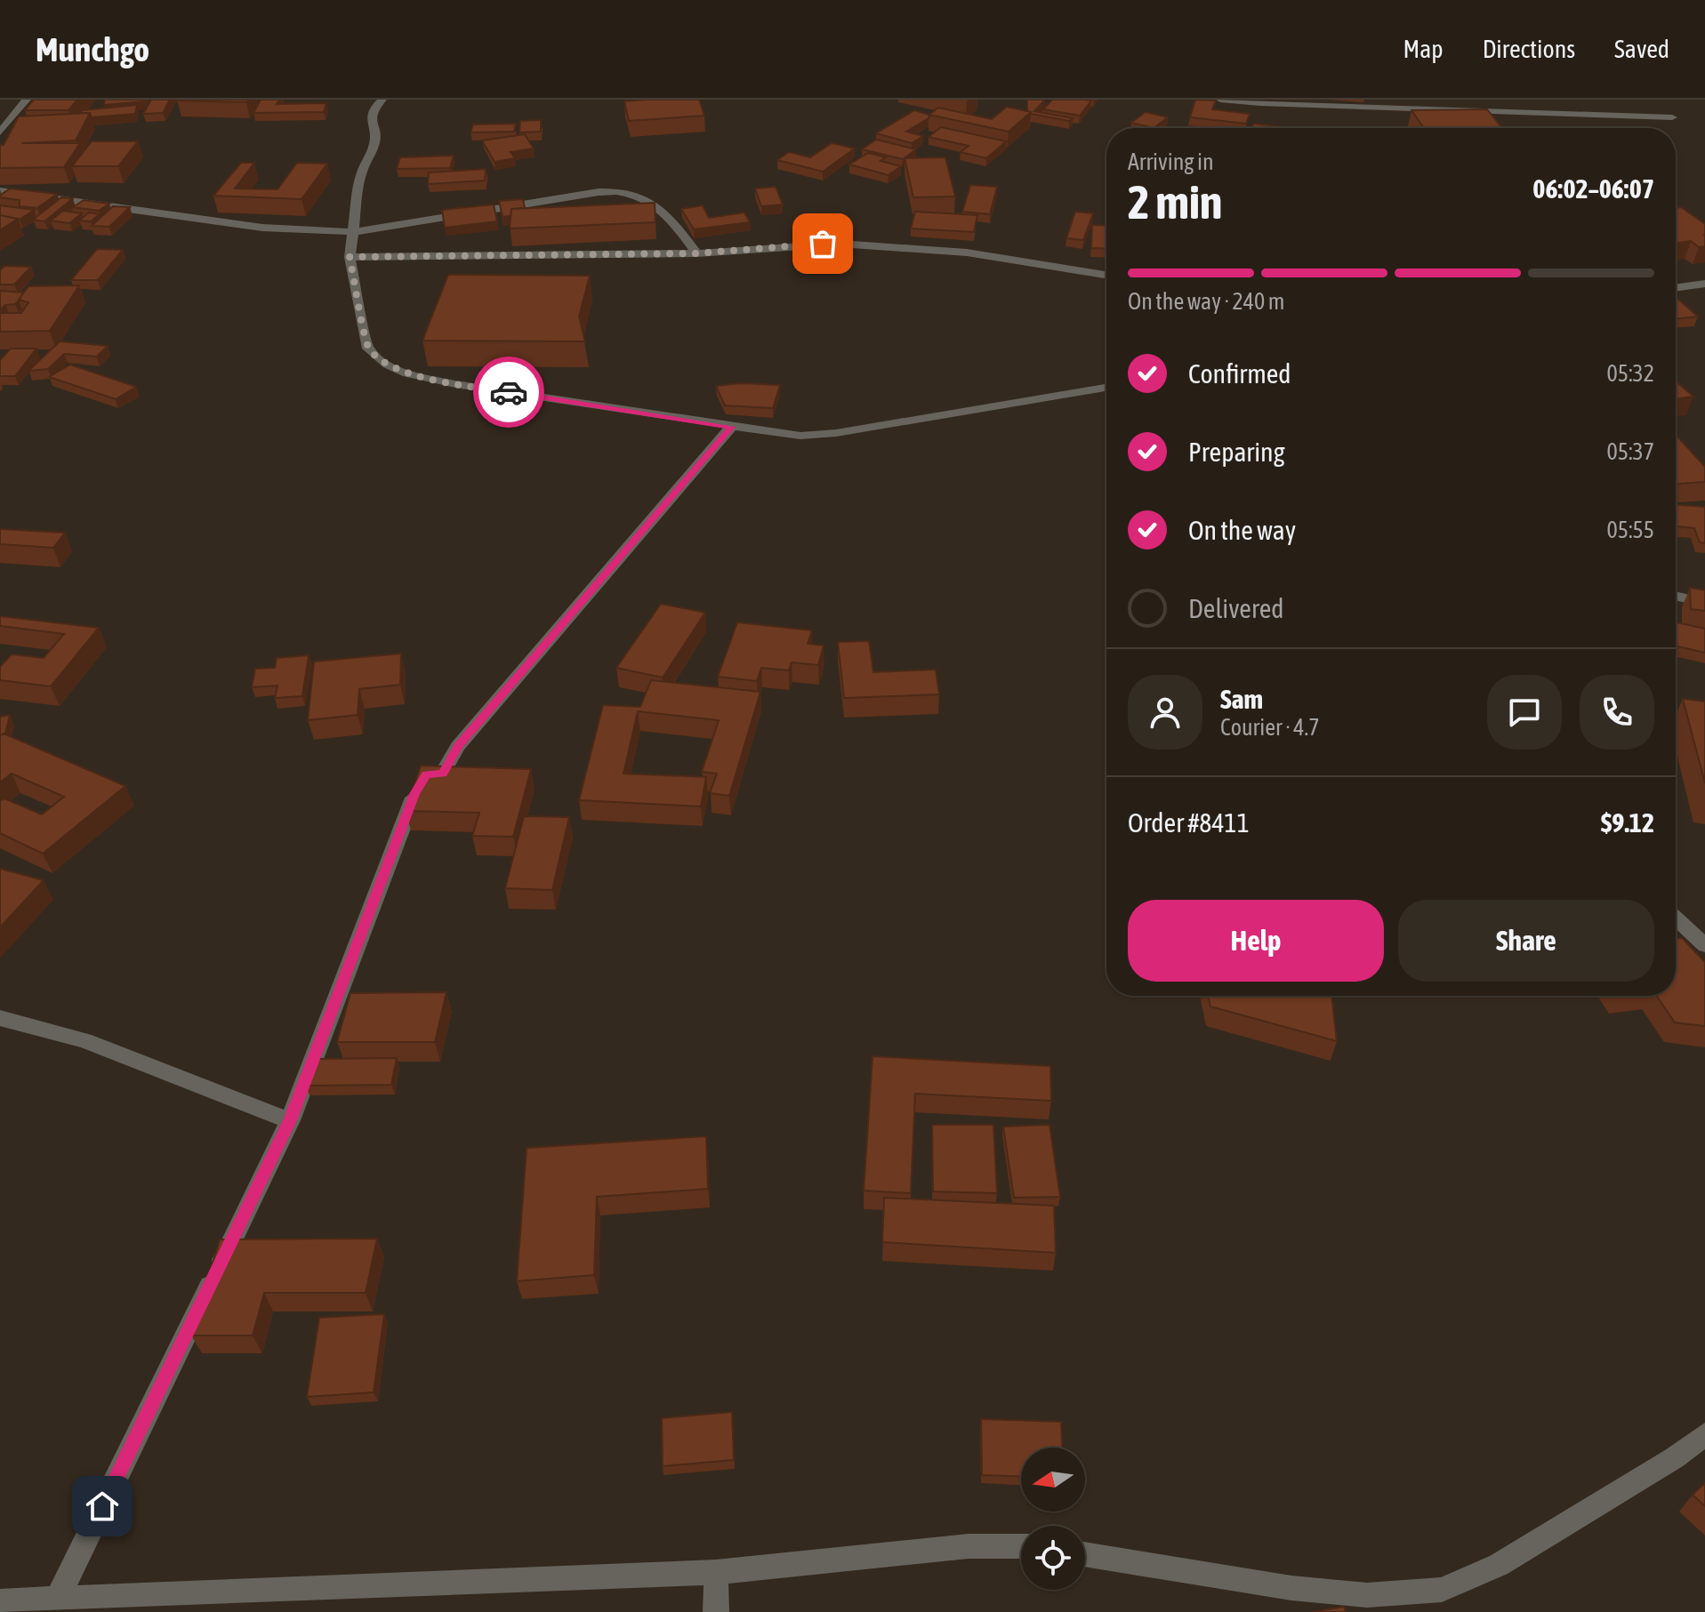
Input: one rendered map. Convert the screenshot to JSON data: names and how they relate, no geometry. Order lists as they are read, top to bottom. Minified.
{"north":"left","page":{"header":"Munchgo","nav":["Map","Directions","Saved"],"heading":["2 min","Arriving in","06:02–06:07"],"panel":["Sam","Courier · 4.7","Order #8411","$9.12"],"bar":"On the way · 240 m","list":[["Confirmed","05:32"],["Preparing","05:37"],["On the way","05:55"],"Delivered"],"buttons":["Help","Share"]}}
